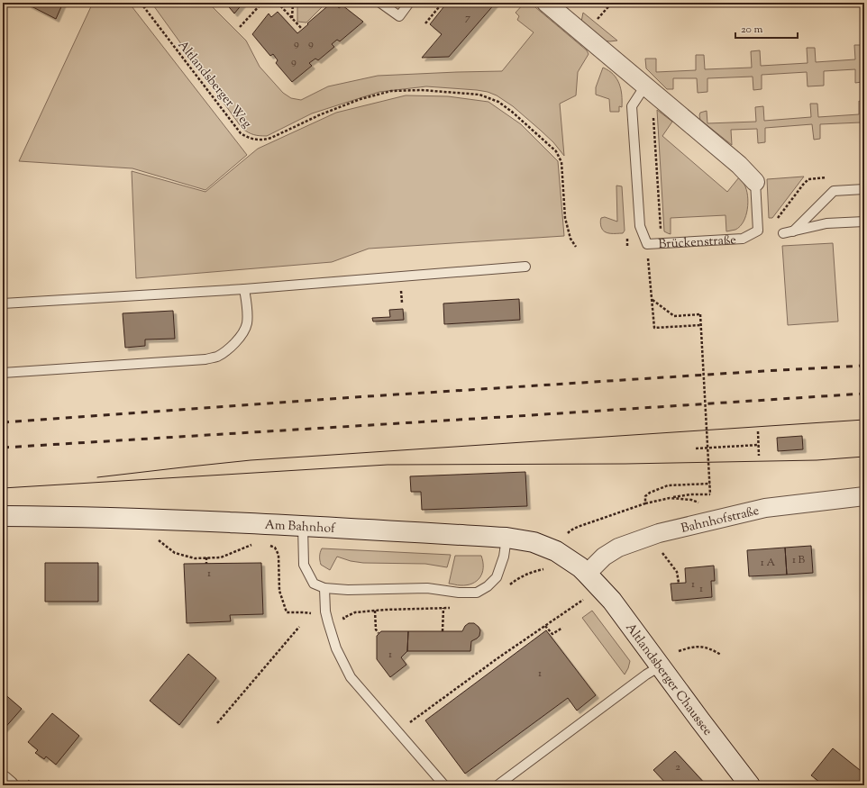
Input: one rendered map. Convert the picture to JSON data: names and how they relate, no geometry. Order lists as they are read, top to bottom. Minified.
{"streets":{"main road":["Am Bahnhof","Altlandsberger Chaussee"],"street":["Brückenstraße","Bahnhofstraße"],"path":["Altlandsberger Weg"]},"crossings":[["Bahnhofstraße","Am Bahnhof"],["Bahnhofstraße","Altlandsberger Chaussee"],["Am Bahnhof","Altlandsberger Chaussee"]],"house_numbers":["7","9","9","9","1 B","1 A","1","1","1","1","1","2"],"scale_bar":"20 m"}
